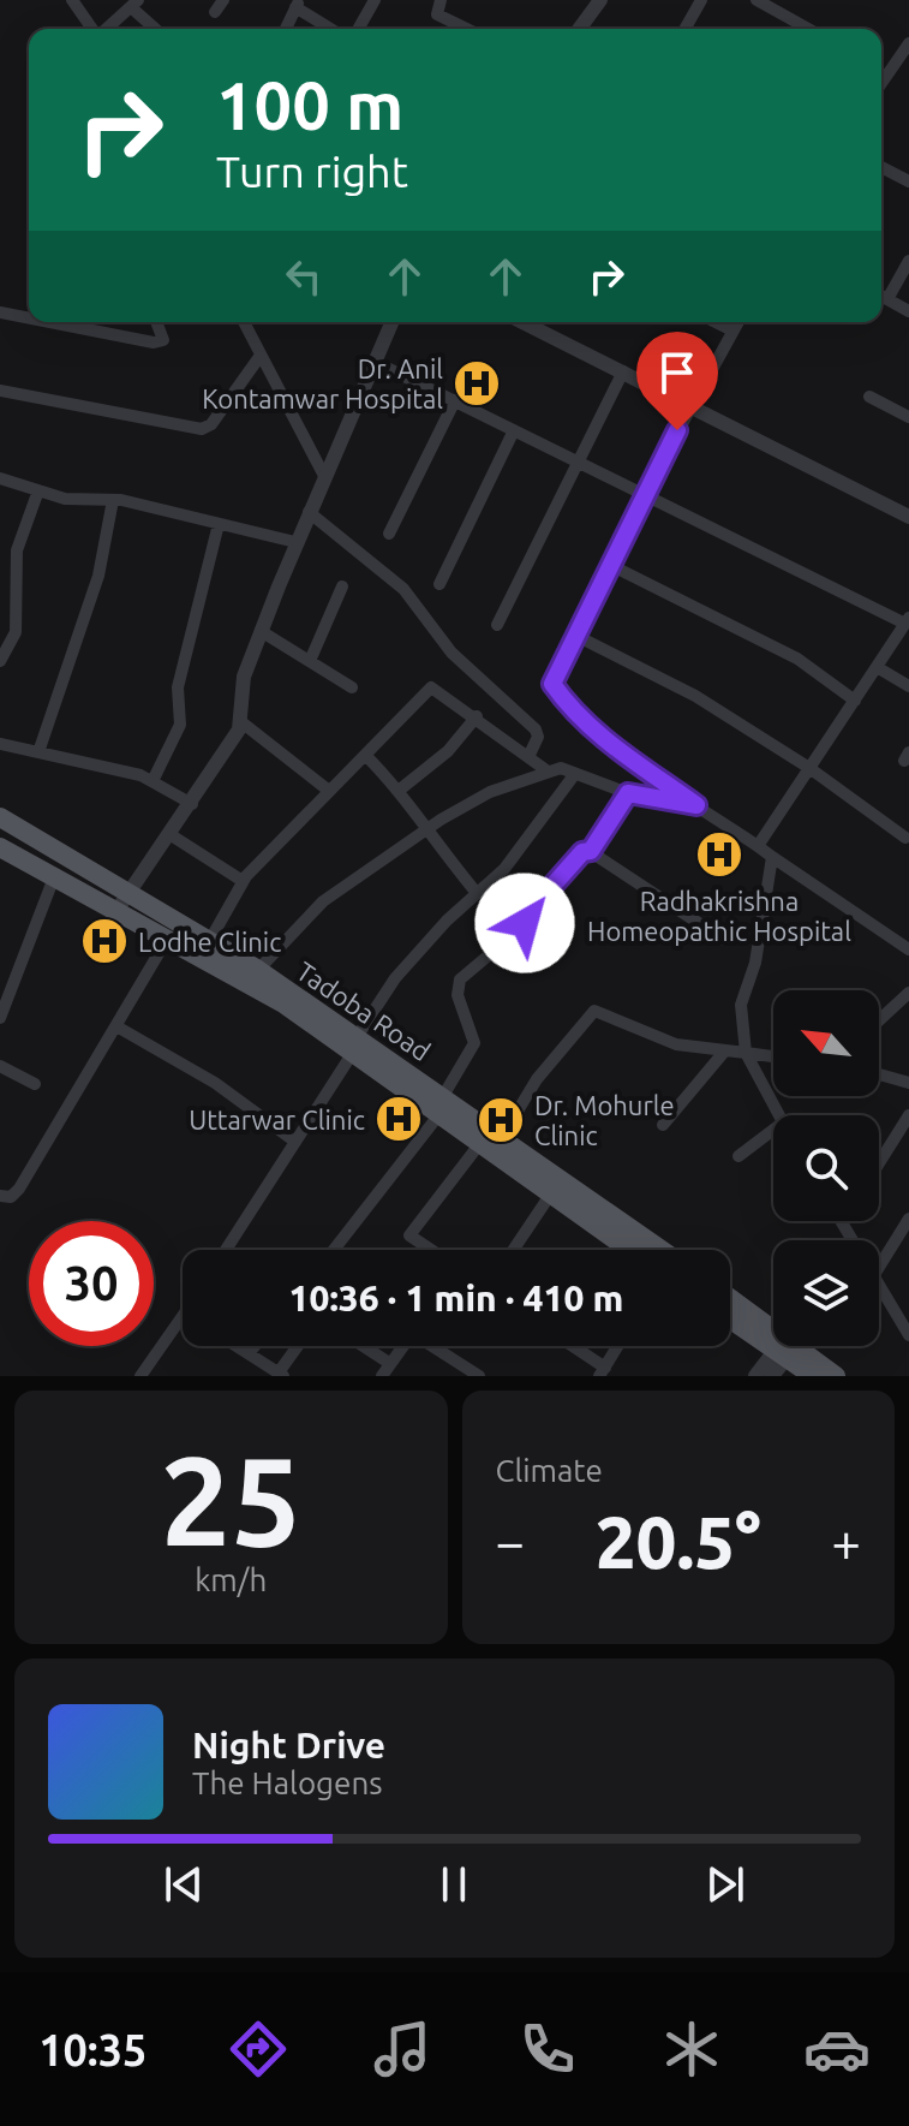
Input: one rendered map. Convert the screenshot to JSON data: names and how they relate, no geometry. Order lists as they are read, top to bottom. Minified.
{"streets":{"main road":["Tadoba Road"]},"places":{"hospital":["Dr. Anil Kontamwar Hospital","Radhakrishna Homeopathic Hospital","Lodhe Clinic","Uttarwar Clinic","Dr. Mohurle Clinic"]},"north":"top left","page":{"turn":["100 m","Turn right"],"limit":"30","trip":"10:36 · 1 min · 410 m","tile":[["25","km/h"],"Climate"],"heat":["−","20.5°","+"],"song":["Night Drive","The Halogens"],"tabs":"10:35"}}
